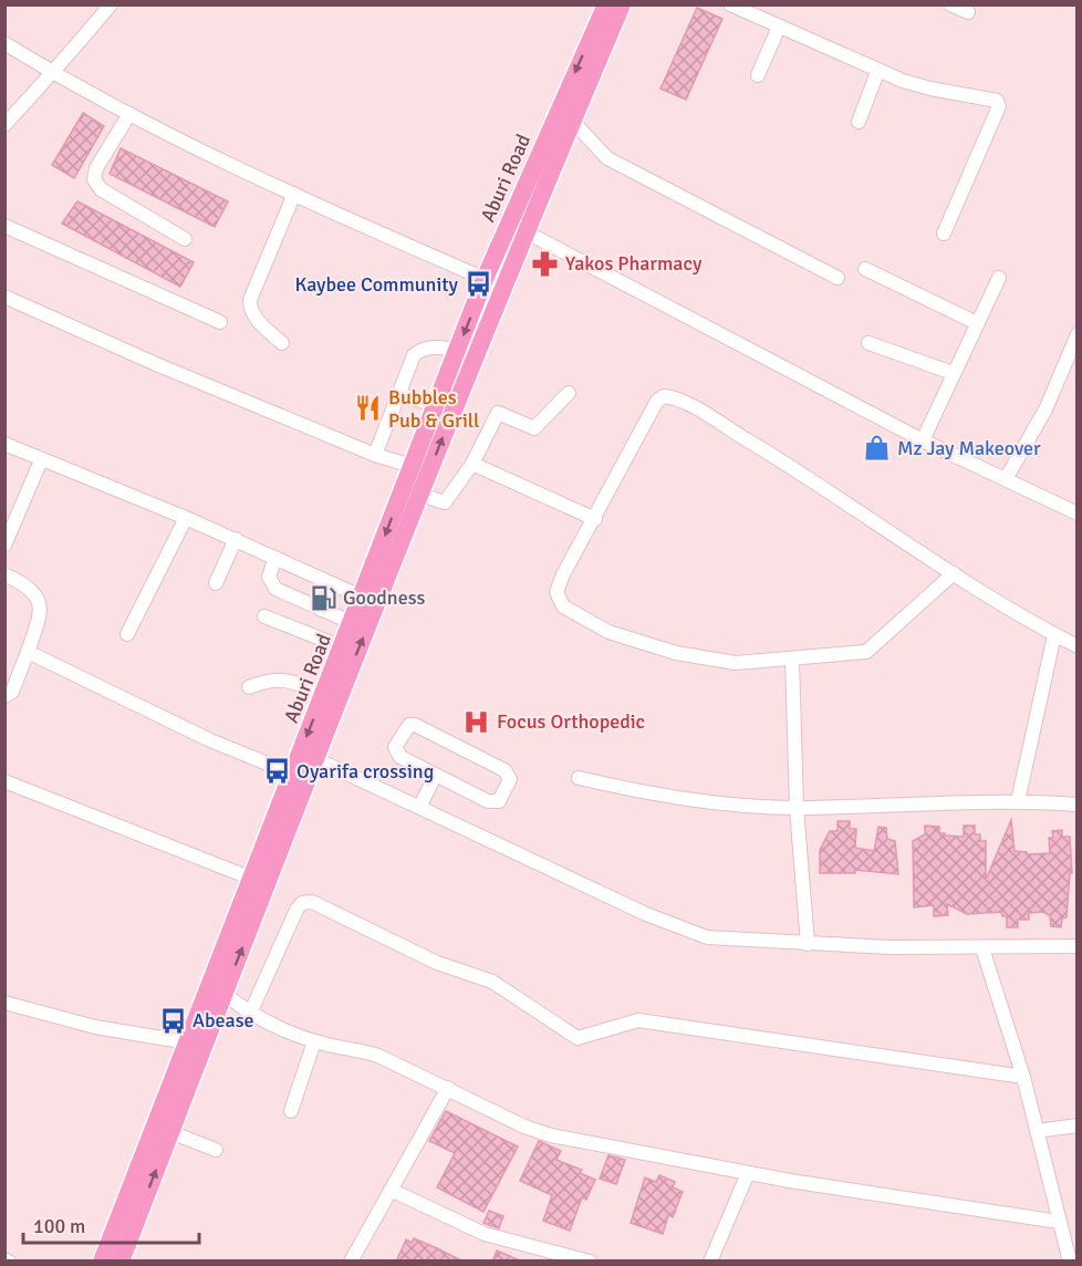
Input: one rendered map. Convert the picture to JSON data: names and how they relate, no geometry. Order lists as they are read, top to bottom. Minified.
{"streets":{"highway":["Aburi Road"]},"places":{"pharmacy":["Yakos Pharmacy"],"bus stop":["Kaybee Community","Oyarifa crossing","Abease"],"restaurant":["Bubbles Pub & Grill"],"shop":["Mz Jay Makeover"],"fuel station":["Goodness"],"hospital":["Focus Orthopedic"]},"scale_bar":"100 m"}
